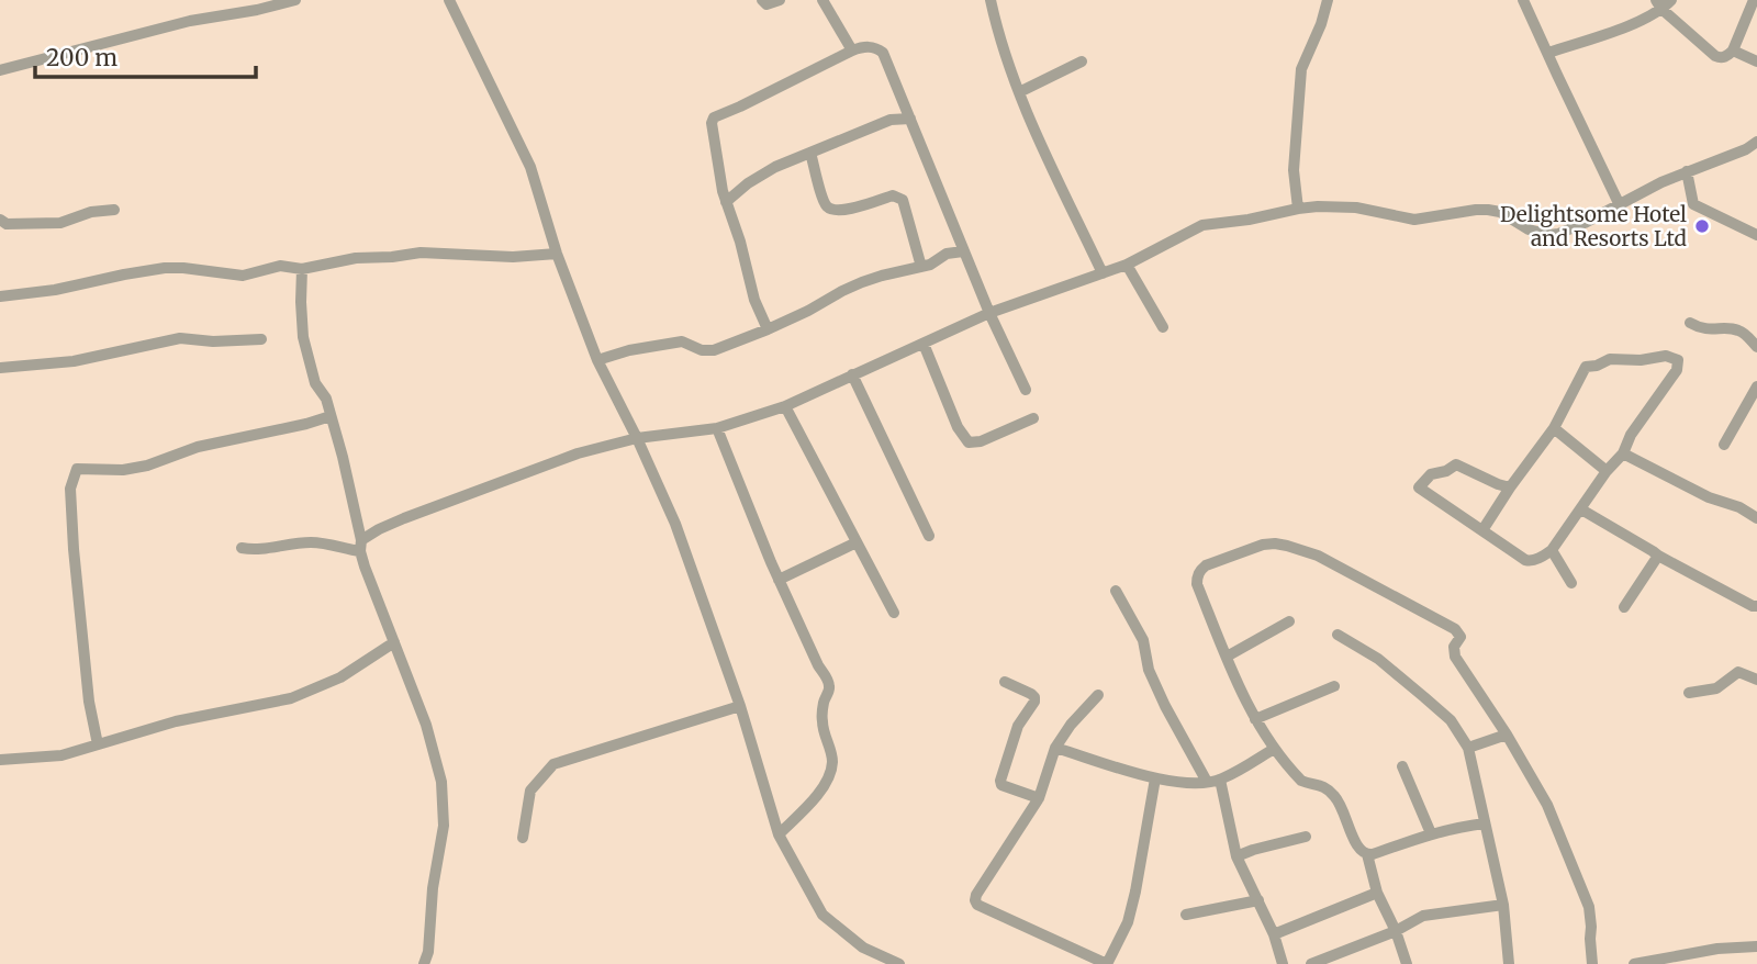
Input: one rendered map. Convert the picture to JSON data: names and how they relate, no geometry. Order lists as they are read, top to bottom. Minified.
{"places":["Delightsome Hotel and Resorts Ltd"],"scale_bar":"200 m"}
